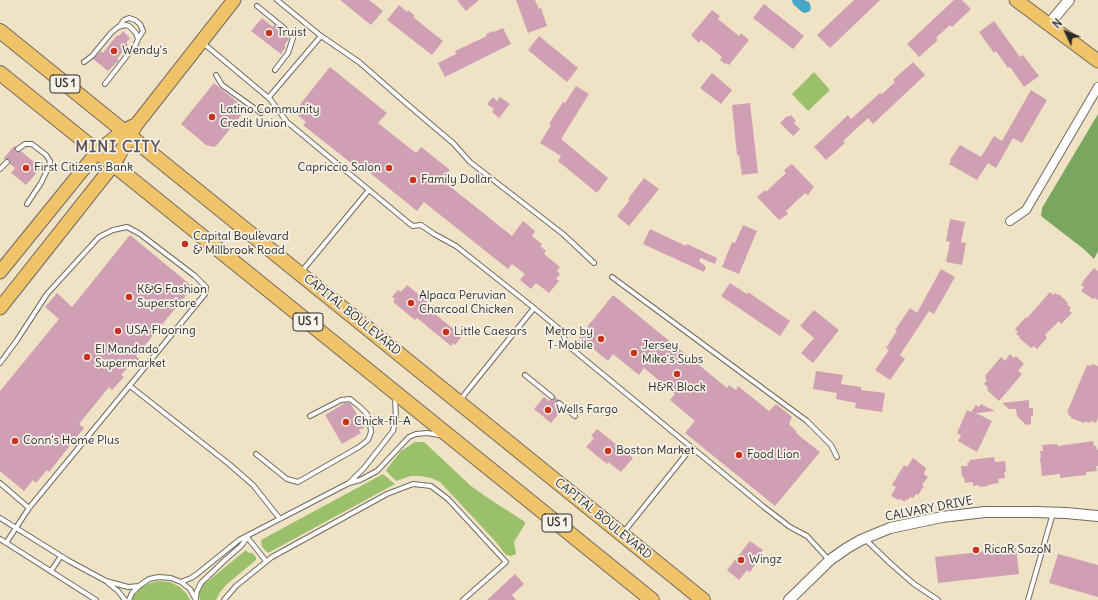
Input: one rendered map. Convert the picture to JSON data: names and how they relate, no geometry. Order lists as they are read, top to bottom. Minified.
{"streets":{"highway":["US 1","CAPITAL BOULEVARD"],"street":["CALVARY DRIVE"]},"districts":["MINI CITY"],"places":["Truist","Wendy's","Latino Community Credit Union","First Citizens Bank","Capriccio Salon","Family Dollar","Capital Boulevard & Millbrook Road","K&G Fashion Superstore","Alpaca Peruvian Charcoal Chicken","USA Flooring","Little Caesars","Metro by T-Mobile","Jersey Mike's Subs","El Mandado Supermarket","H&R Block","Wells Fargo","Chick-fil-A","Conn's Home Plus","Boston Market","Food Lion","RicaR SazoN","Wingz"],"north":"top left"}
